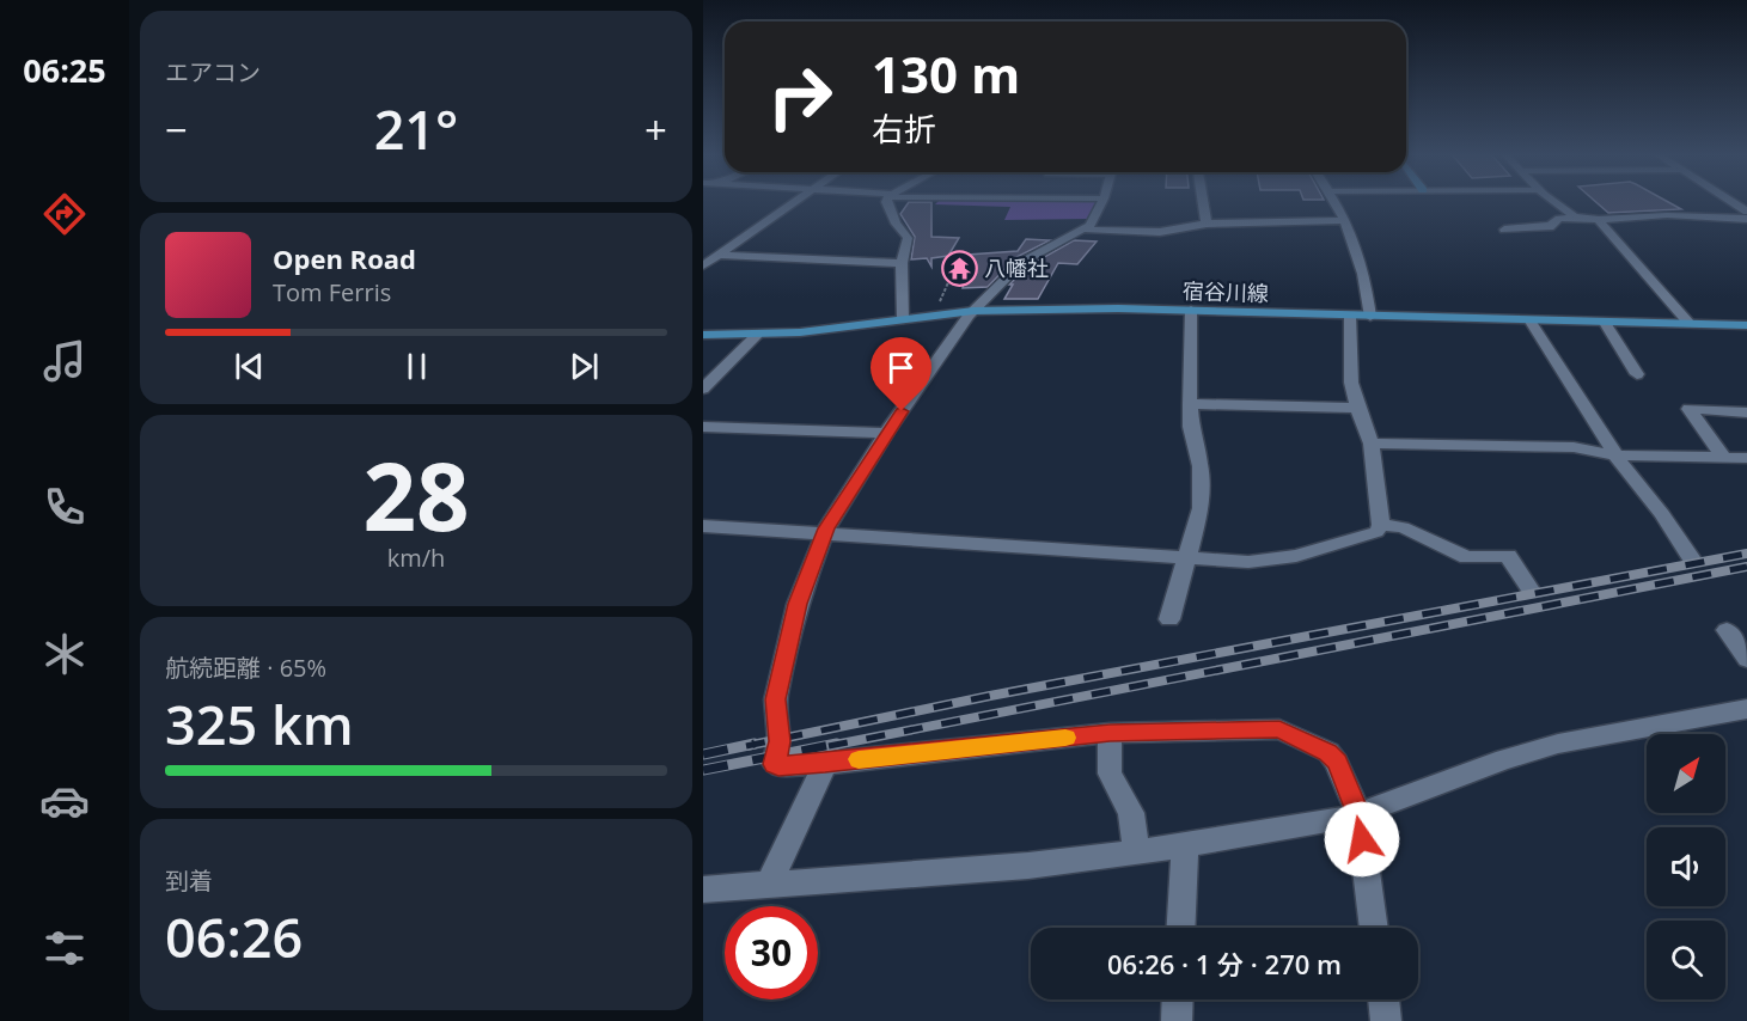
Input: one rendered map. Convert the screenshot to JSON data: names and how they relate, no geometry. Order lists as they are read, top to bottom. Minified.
{"streets":{"main road":["宿谷川線"]},"places":{"temple":["八幡社"]},"north":"top right","page":{"tabs":"06:25","tile":["エアコン",["28","km/h"],["航続距離 · 65%","325 km"],["到着","06:26"]],"turn":["130 m","右折"],"heat":["−","21°","+"],"song":["Open Road","Tom Ferris"],"limit":"30","trip":"06:26 · 1 分 · 270 m"}}
